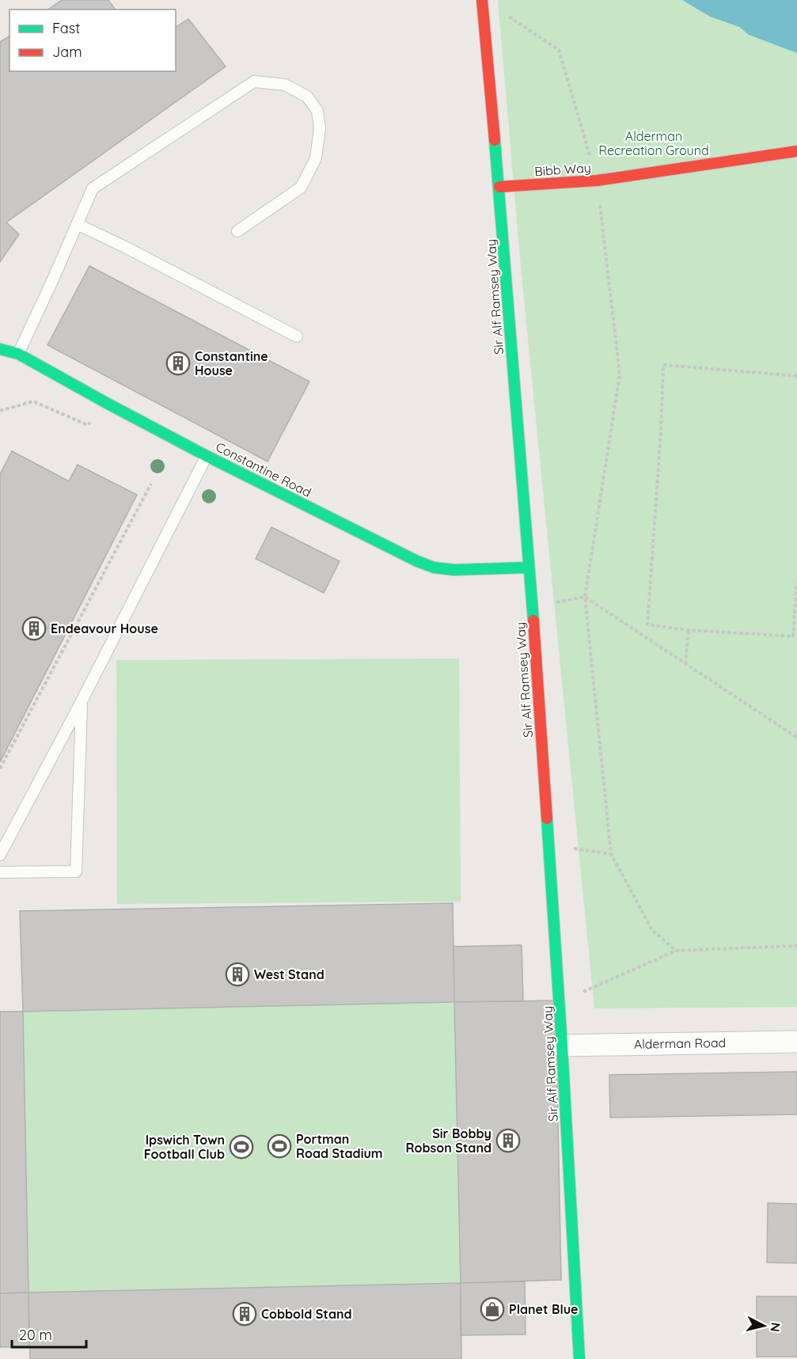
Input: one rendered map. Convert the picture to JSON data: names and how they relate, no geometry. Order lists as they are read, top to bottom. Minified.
{"streets":{"street":["Bibb Way","Sir Alf Ramsey Way","Constantine Road","Alderman Road"]},"crossings":[["Bibb Way","Sir Alf Ramsey Way"],["Sir Alf Ramsey Way","Constantine Road"],["Sir Alf Ramsey Way","Alderman Road"]],"parks":["Alderman Recreation Ground"],"places":{"building":["Constantine House","Endeavour House","West Stand","Sir Bobby Robson Stand","Cobbold Stand"],"sports":["Portman Road Stadium","Ipswich Town Football Club"],"shop":["Planet Blue"]},"legend":["Fast","Jam"],"scale_bar":"20 m","north":"right"}
